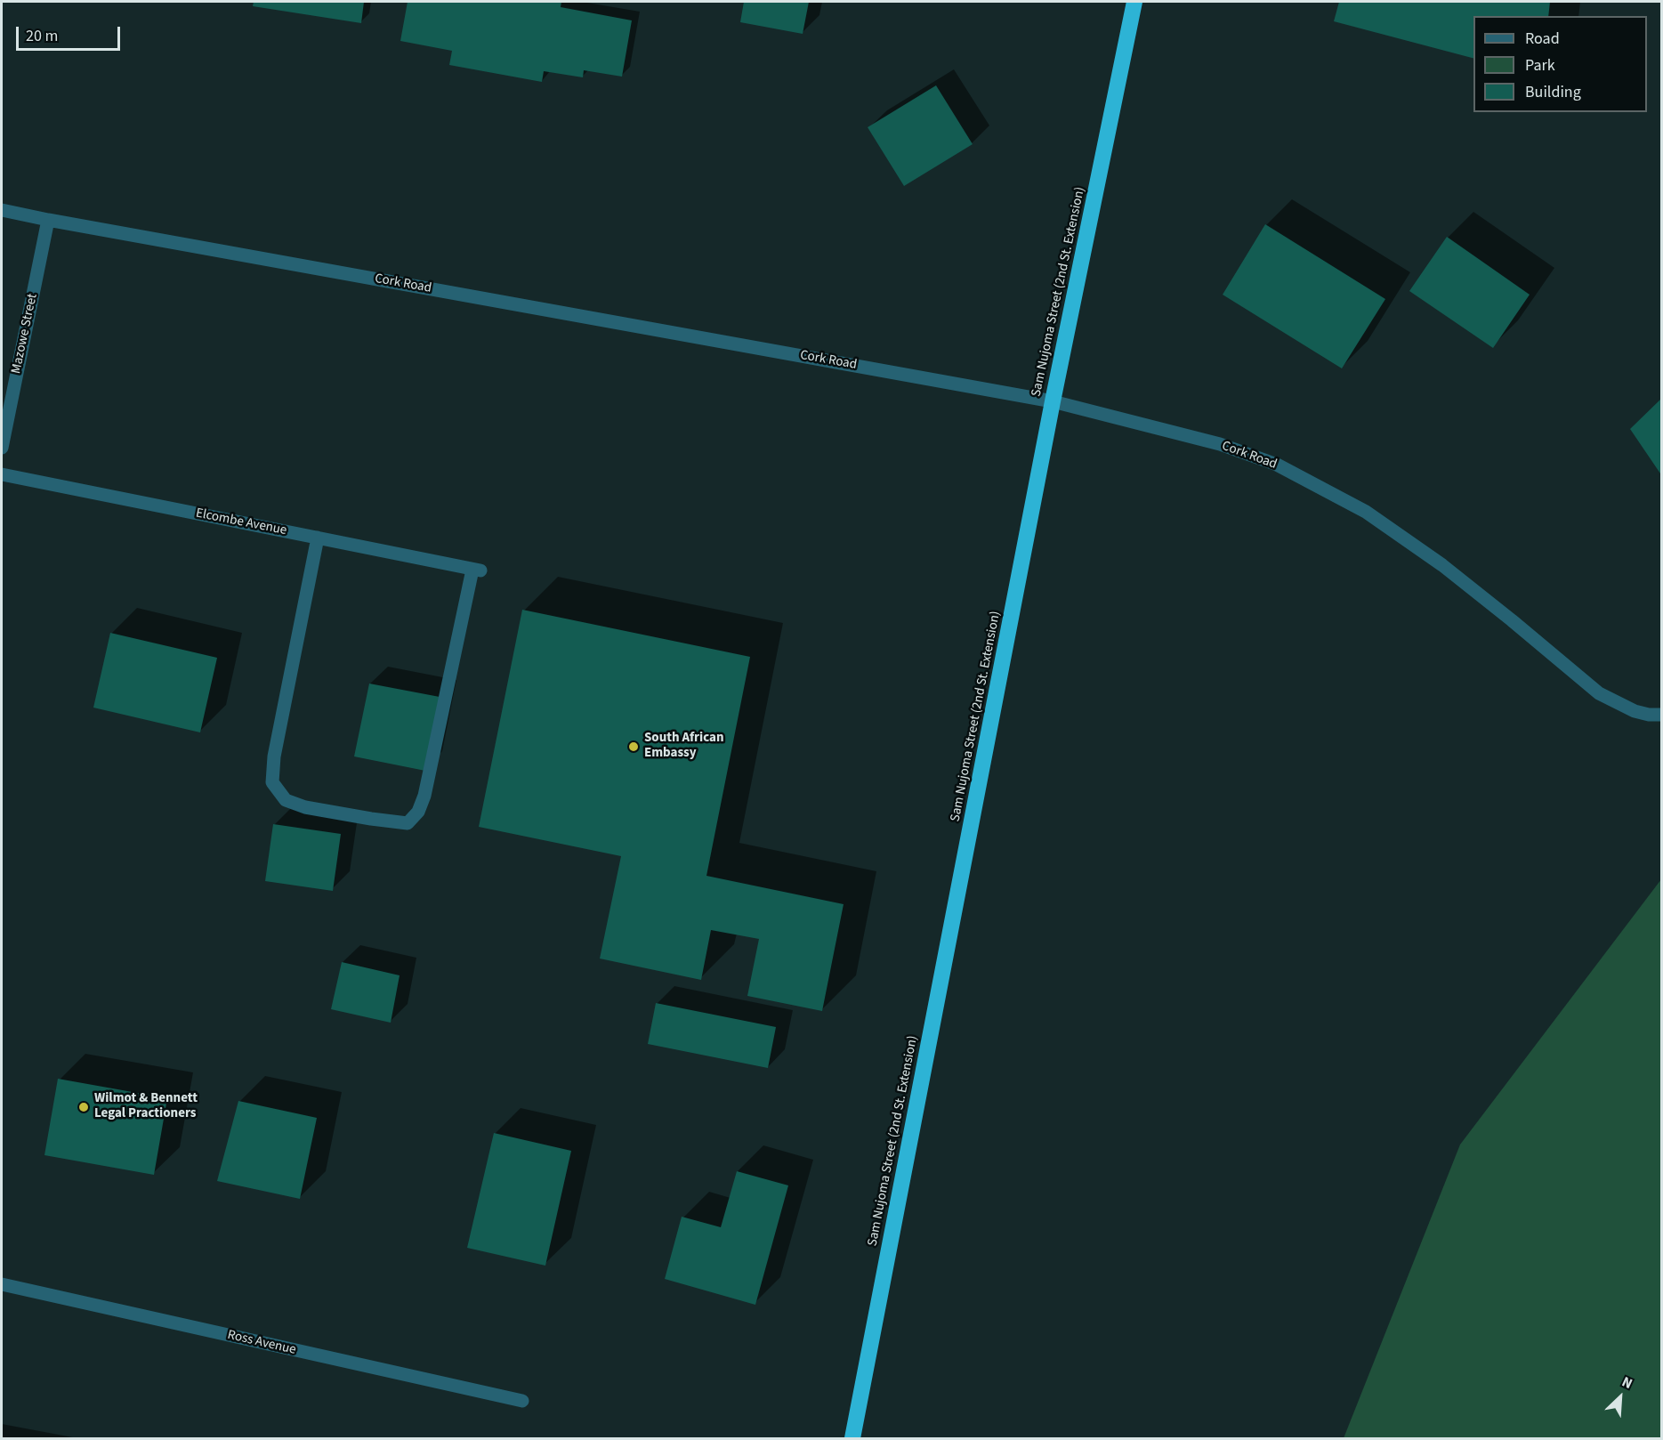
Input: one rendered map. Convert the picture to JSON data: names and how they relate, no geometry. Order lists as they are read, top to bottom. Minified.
{"streets":{"highway":["Sam Nujoma Street (2nd St. Extension)"],"street":["Cork Road","Mazowe Street","Elcombe Avenue","Ross Avenue"]},"crossings":[["Cork Road","Sam Nujoma Street (2nd St. Extension)"],["Cork Road","Mazowe Street"]],"places":["South African Embassy","Wilmot & Bennett Legal Practioners"],"legend":["Road","Park","Building"],"scale_bar":"20 m","north":"top right"}
